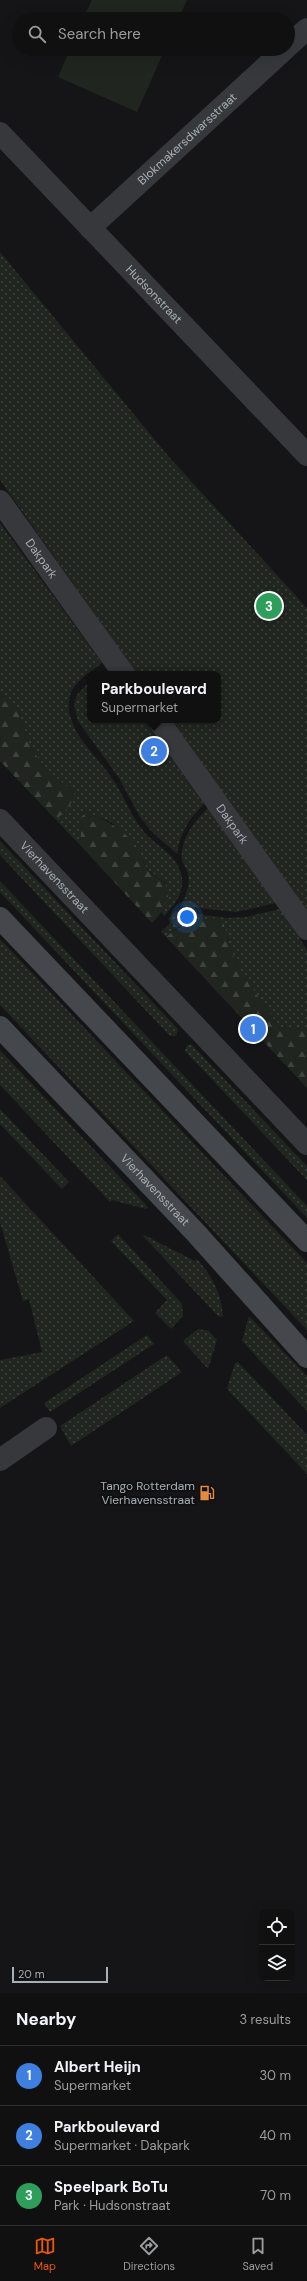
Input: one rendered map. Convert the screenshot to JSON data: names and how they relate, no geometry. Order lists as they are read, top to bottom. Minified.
{"streets":{"main road":["Vierhavensstraat"],"street":["Blokmakersdwarsstraat","Hudsonstraat","Dakpark"]},"crossings":[["Blokmakersdwarsstraat","Hudsonstraat"]],"places":{"fuel station":["Tango Rotterdam Vierhavensstraat"]},"scale_bar":"20 m","page":{"search":"Search here","pins":["3","2","1"],"popup":["Parkboulevard","Supermarket"],"scale":"20 m","heading":["Nearby","3 results"],"list":[{"mark":"1","name":"Albert Heijn","note":"Supermarket","value":"30 m"},{"mark":"2","name":"Parkboulevard","note":"Supermarket · Dakpark","value":"40 m"},{"mark":"3","name":"Speelpark BoTu","note":"Park · Hudsonstraat","value":"70 m"}],"nav":["Map","Directions","Saved"]}}
